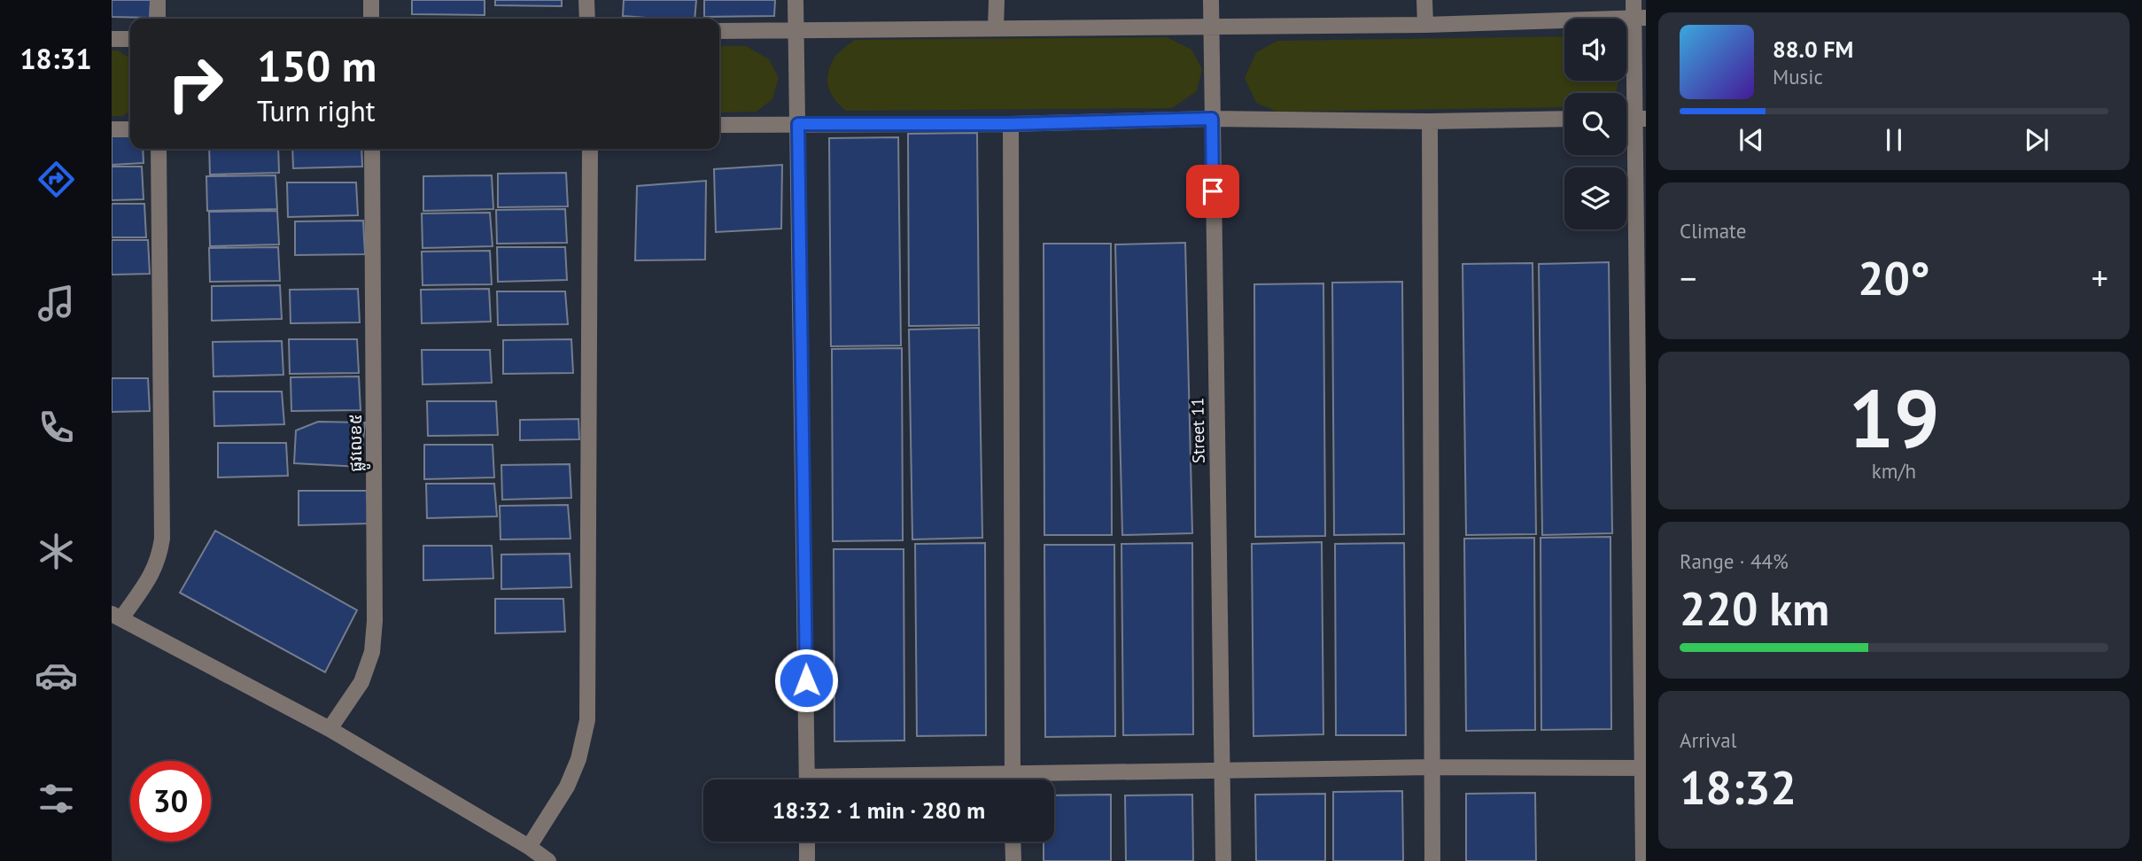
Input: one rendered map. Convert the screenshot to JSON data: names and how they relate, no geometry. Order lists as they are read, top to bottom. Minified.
{"streets":{"street":["Street 11","ផ្លូវលេខ៥"]},"page":{"tabs":"18:31","turn":["150 m","Turn right"],"song":["88.0 FM","Music"],"tile":["Climate",["19","km/h"],["Range · 44%","220 km"],["Arrival","18:32"]],"heat":["−","20°","+"],"limit":"30","trip":"18:32 · 1 min · 280 m"}}
